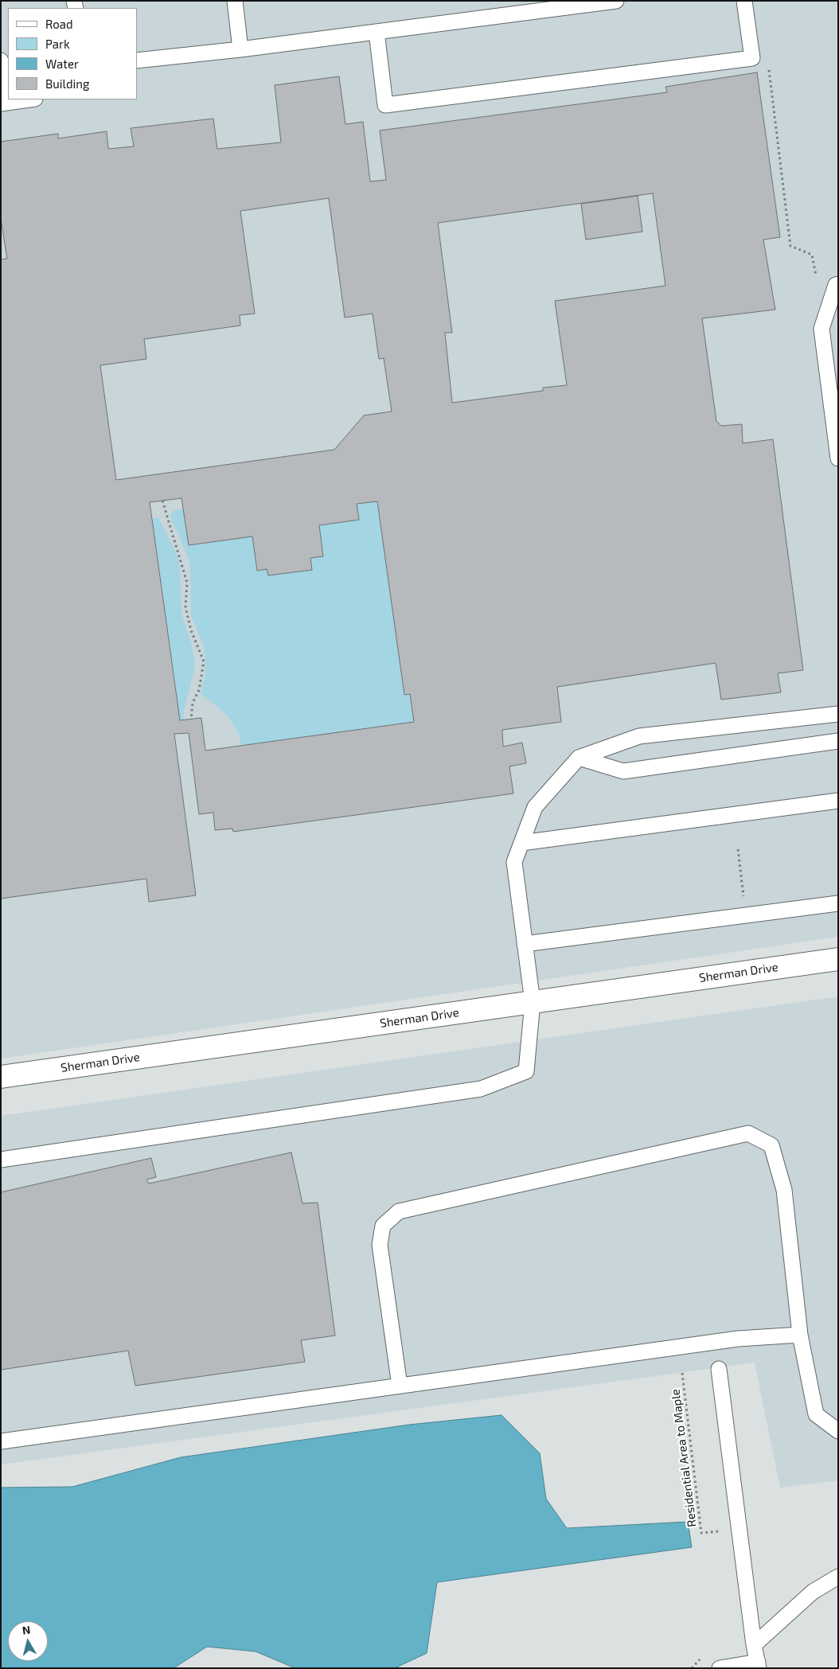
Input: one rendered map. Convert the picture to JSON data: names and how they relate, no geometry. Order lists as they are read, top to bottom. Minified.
{"streets":{"street":["Sherman Drive"],"path":["Residential Area to Maple"]},"legend":["Road","Park","Water","Building"],"north":"top"}
